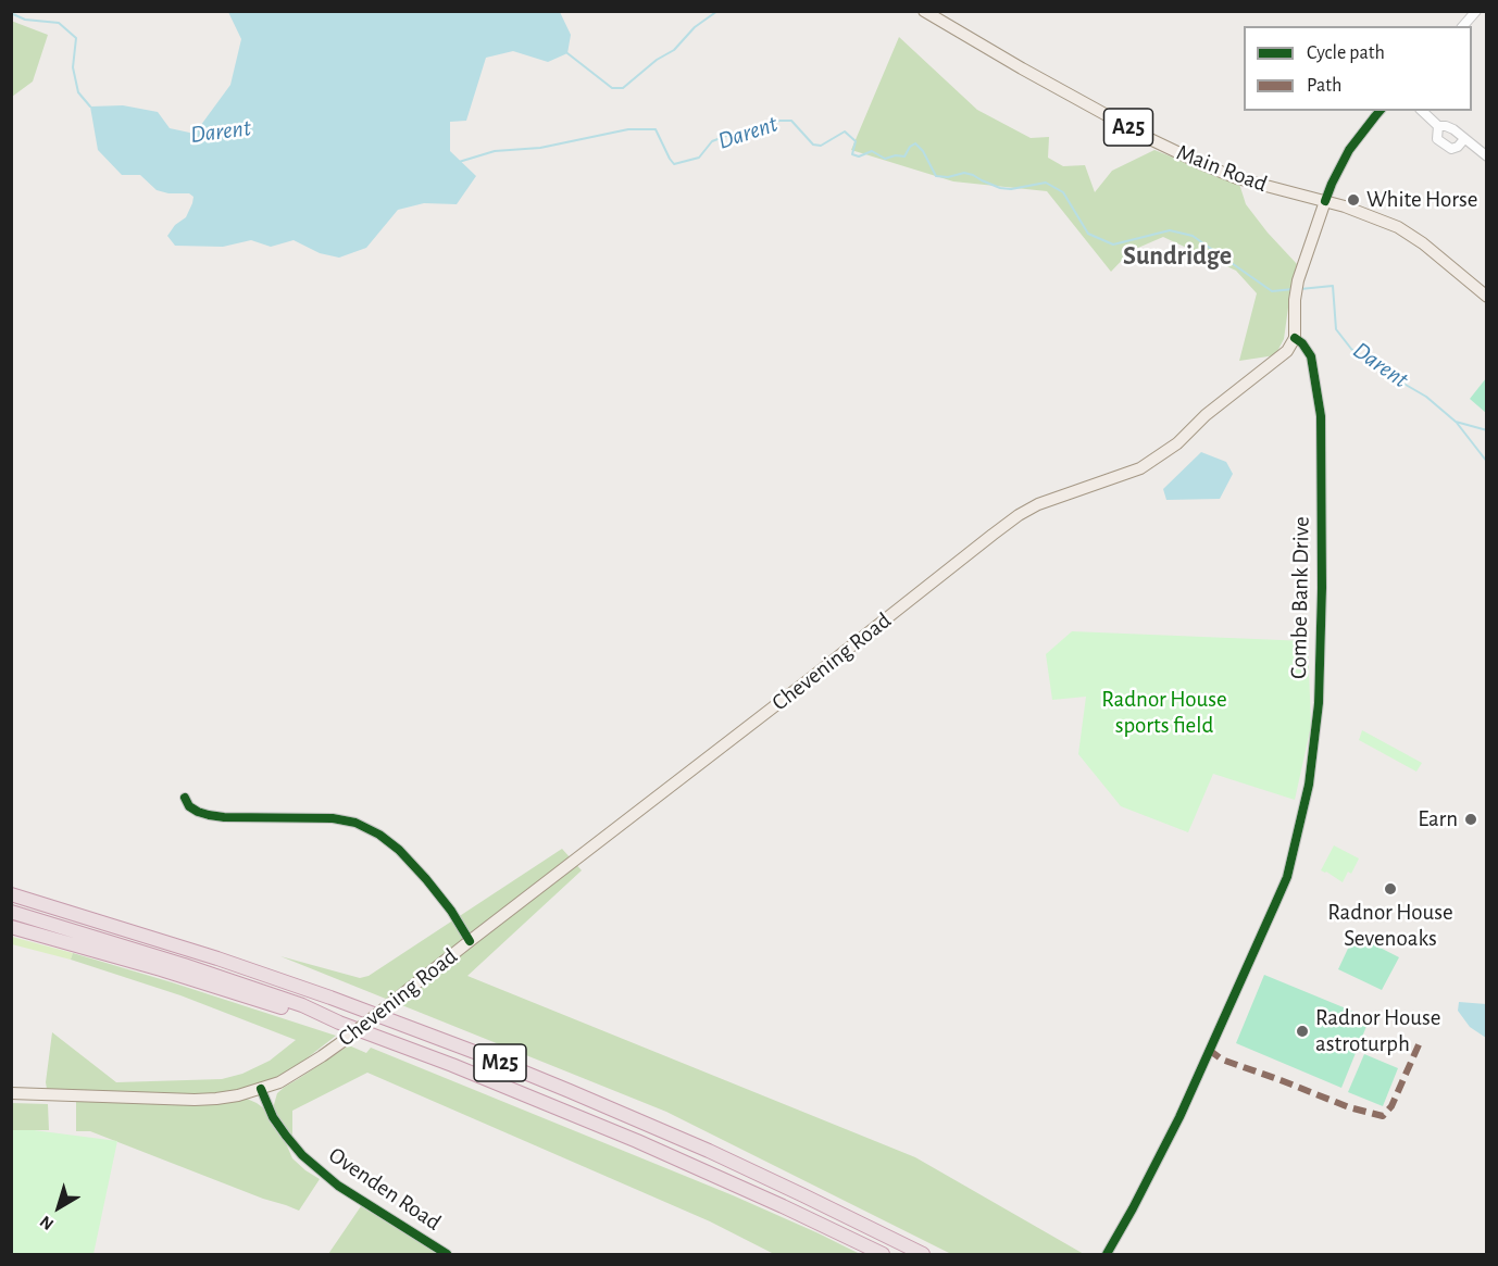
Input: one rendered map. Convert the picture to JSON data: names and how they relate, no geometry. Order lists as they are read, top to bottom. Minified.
{"streets":{"highway":["M25"],"main road":["A25","Main Road","Chevening Road"],"street":["Combe Bank Drive","Ovenden Road"]},"crossings":[["Combe Bank Drive","Chevening Road"],["Chevening Road","Ovenden Road"]],"districts":["Sundridge"],"water":["Darent"],"parks":["Radnor House sports field"],"places":["White Horse","Earn","Radnor House Sevenoaks","Radnor House astroturph"],"legend":["Cycle path","Path"],"north":"bottom left"}
